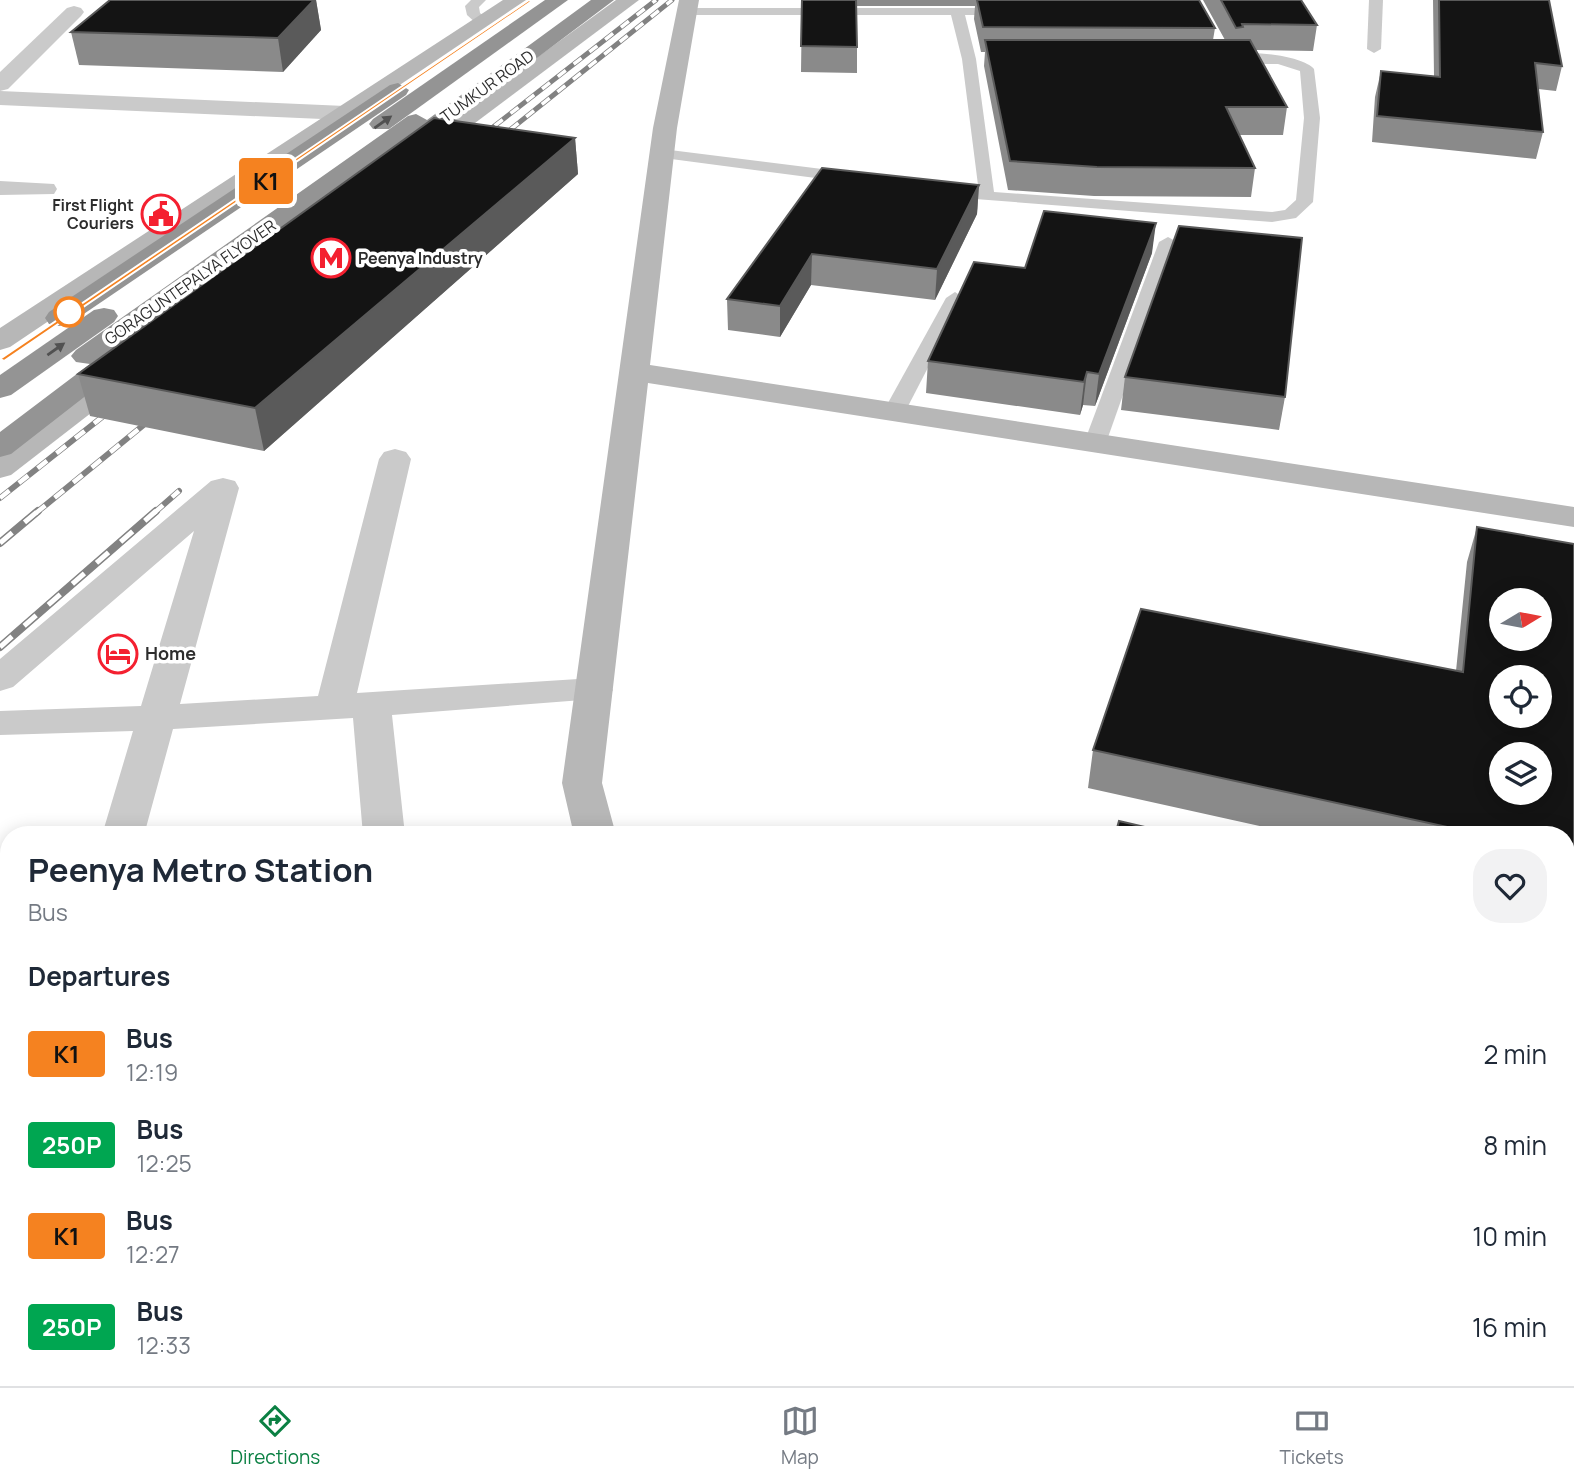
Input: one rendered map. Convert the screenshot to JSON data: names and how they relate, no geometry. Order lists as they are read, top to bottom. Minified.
{"streets":{"highway":["TUMKUR ROAD","GORAGUNTEPALYA FLYOVER"]},"places":{"public building":["First Flight Couriers"],"metro station":["Peenya Industry"],"hotel":["Home"]},"lines":["bus line K1"],"north":"right","page":{"on_map":"K1","heading":[["Peenya Metro Station","Bus"],"Departures"],"list":[{"mark":"K1","name":"Bus","note":"12:19","value":"2 min"},{"mark":"250P","name":"Bus","note":"12:25","value":"8 min"},{"mark":"K1","name":"Bus","note":"12:27","value":"10 min"},{"mark":"250P","name":"Bus","note":"12:33","value":"16 min"}],"tabs":["Directions","Map","Tickets"]}}
